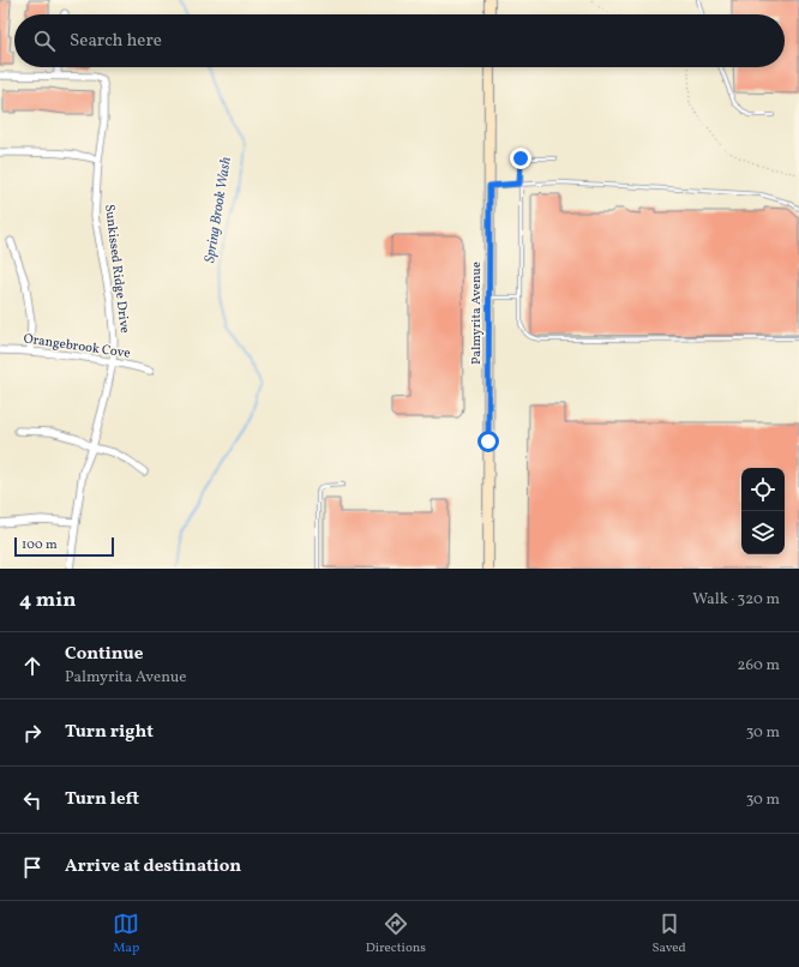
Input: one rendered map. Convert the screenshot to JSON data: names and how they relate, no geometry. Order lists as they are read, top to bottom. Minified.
{"streets":{"street":["Sunkissed Ridge Drive","Palmyrita Avenue","Orangebrook Cove"]},"crossings":[["Sunkissed Ridge Drive","Orangebrook Cove"]],"water":["Spring Brook Wash"],"scale_bar":"100 m","page":{"search":"Search here","scale":"100 m","heading":["4 min","Walk · 320 m"],"list":[["Continue","Palmyrita Avenue","260 m"],["Turn right","30 m"],["Turn left","30 m"],"Arrive at destination"],"nav":["Map","Directions","Saved"]}}
